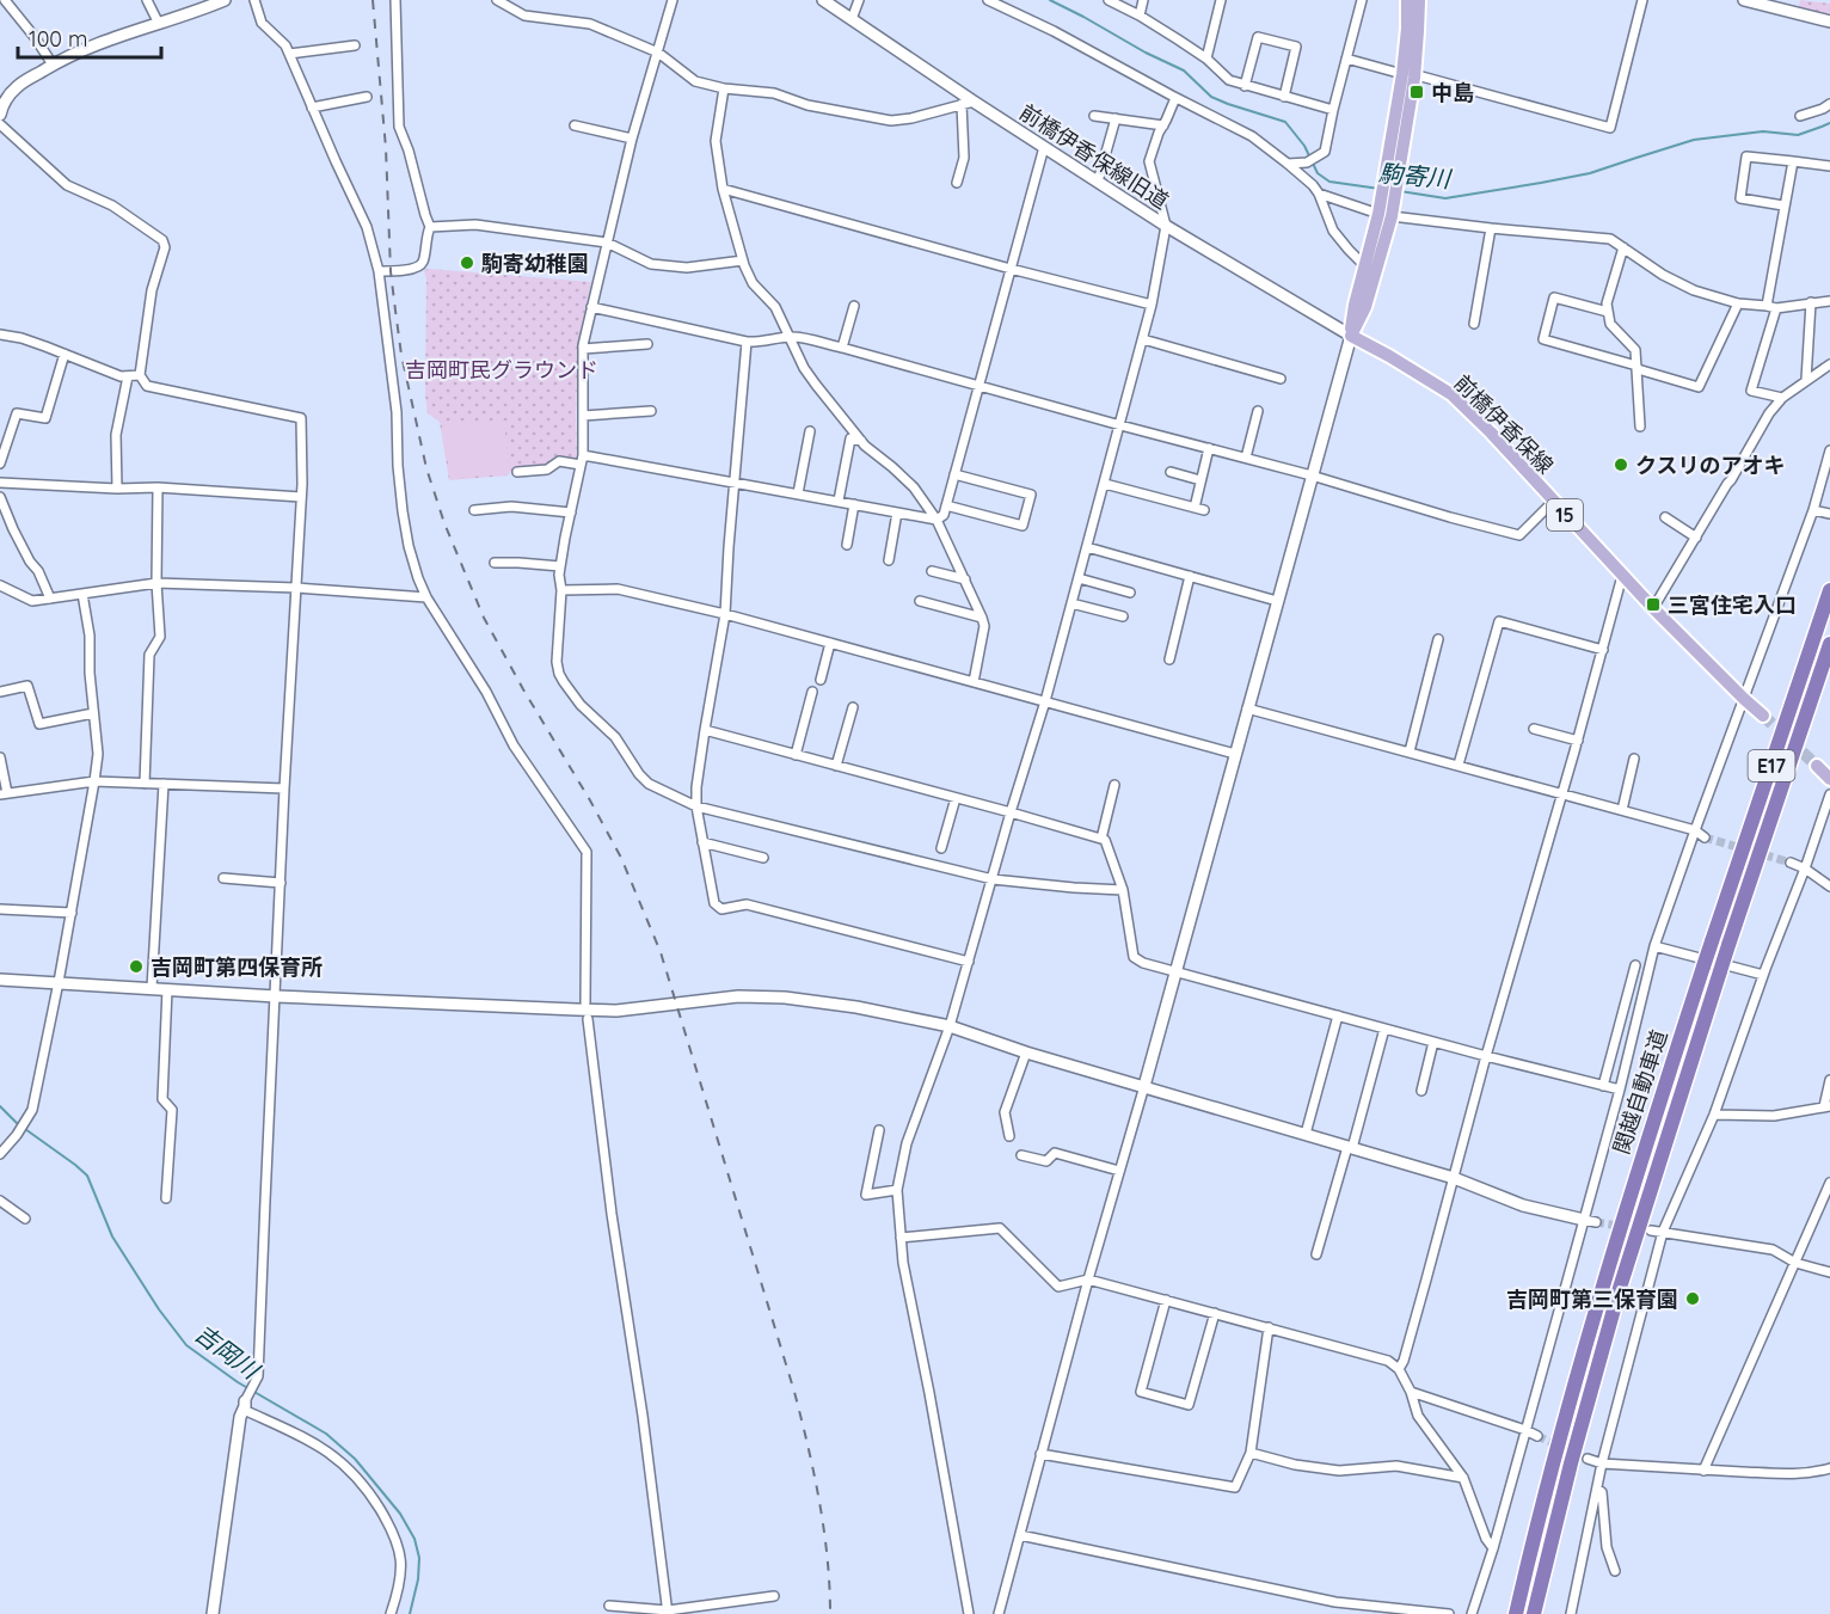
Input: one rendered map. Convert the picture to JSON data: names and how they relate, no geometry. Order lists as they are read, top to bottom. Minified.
{"streets":{"highway":["E17","関越自動車道"],"main road":["前橋伊香保線","15"],"street":["前橋伊香保線旧道"]},"crossings":[["前橋伊香保線旧道","前橋伊香保線"]],"water":["駒寄川","吉岡川"],"parks":["吉岡町民グラウンド"],"places":{"transit":["中島","三宮住宅入口"],"other":["駒寄幼稚園","クスリのアオキ","吉岡町第四保育所","吉岡町第三保育園"]},"scale_bar":"100 m"}
